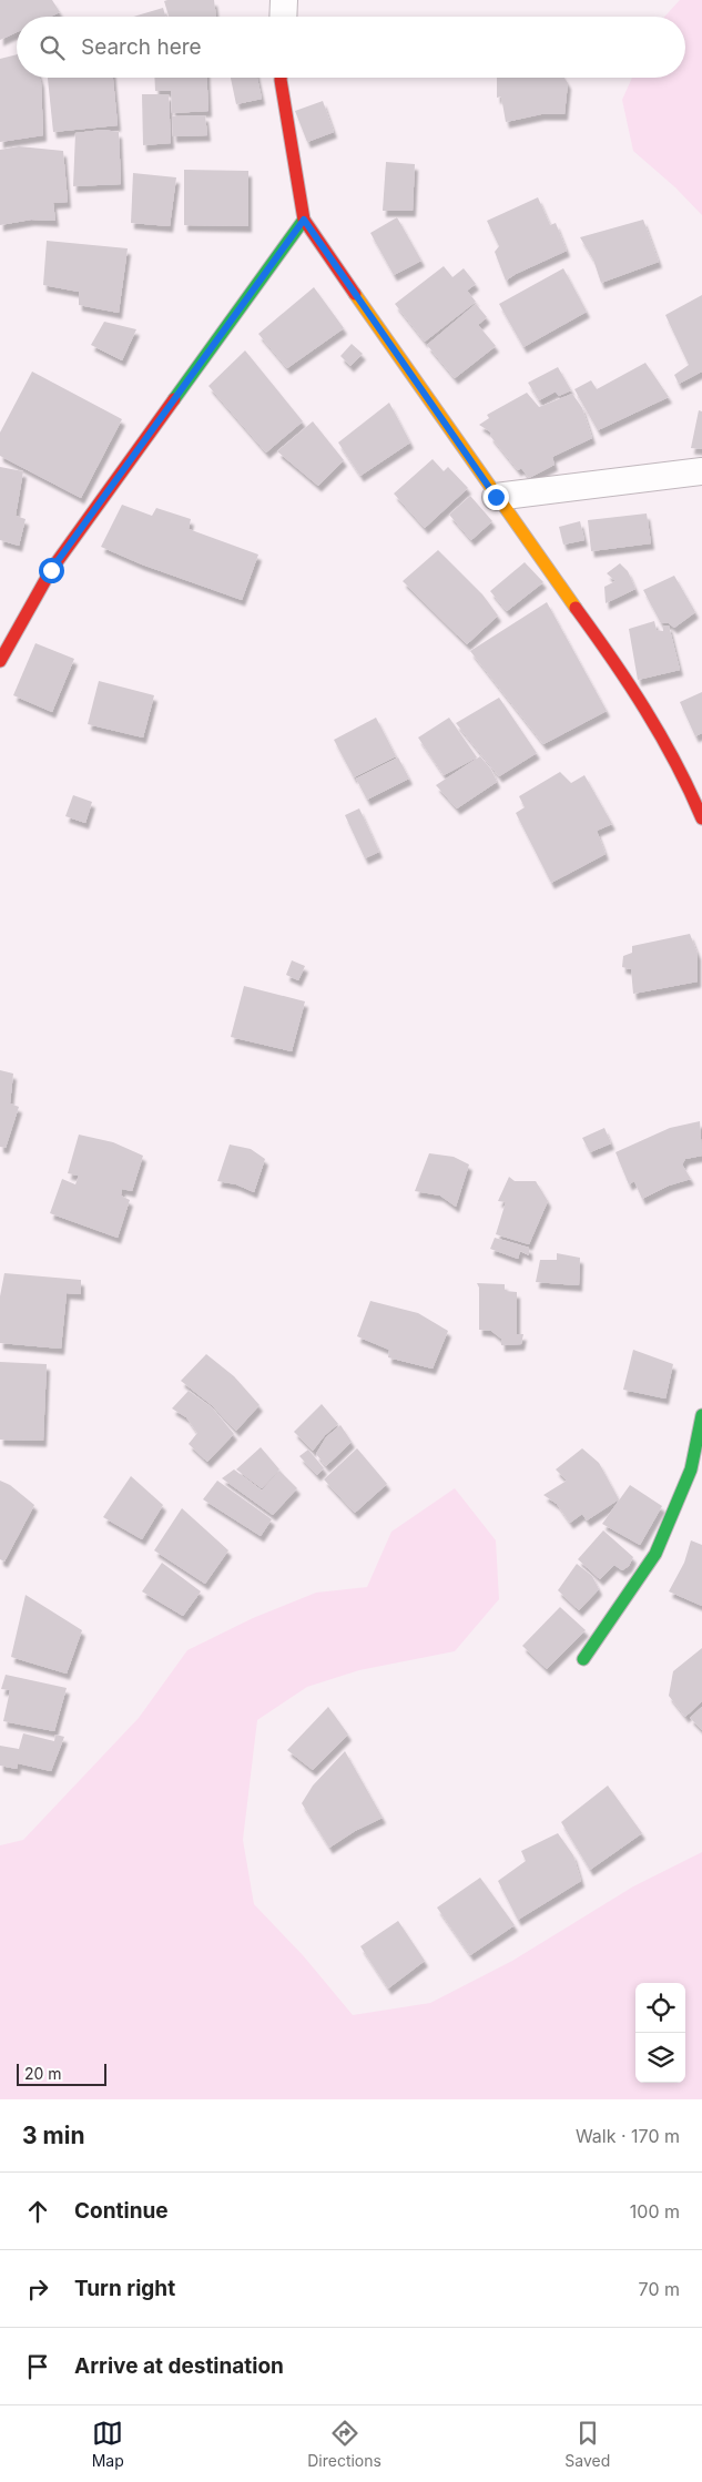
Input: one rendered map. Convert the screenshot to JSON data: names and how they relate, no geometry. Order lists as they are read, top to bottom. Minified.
{"scale_bar":"20 m","page":{"search":"Search here","scale":"20 m","heading":["3 min","Walk · 170 m"],"list":[["Continue","100 m"],["Turn right","70 m"],"Arrive at destination"],"nav":["Map","Directions","Saved"]}}
